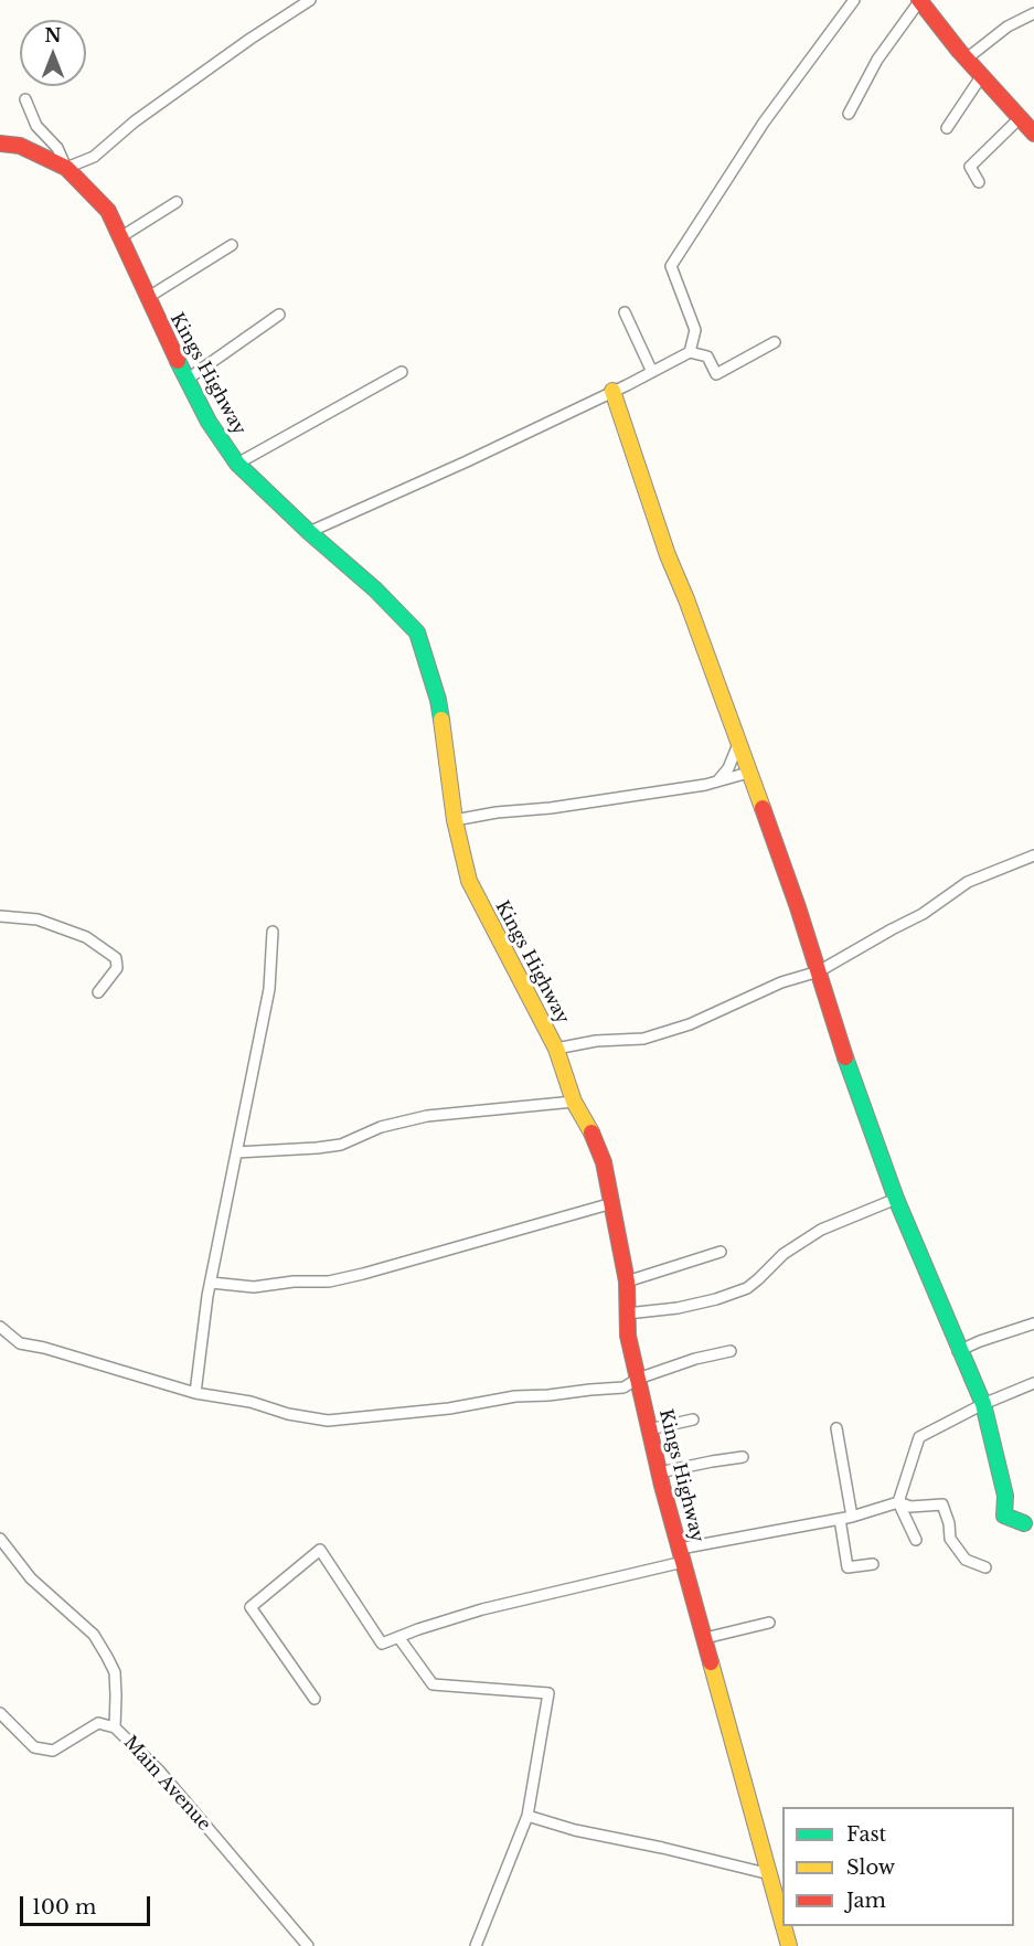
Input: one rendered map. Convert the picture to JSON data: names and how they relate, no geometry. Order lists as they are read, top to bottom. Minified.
{"streets":{"street":["Kings Highway","Main Avenue"]},"legend":["Fast","Slow","Jam"],"scale_bar":"100 m","north":"top"}
